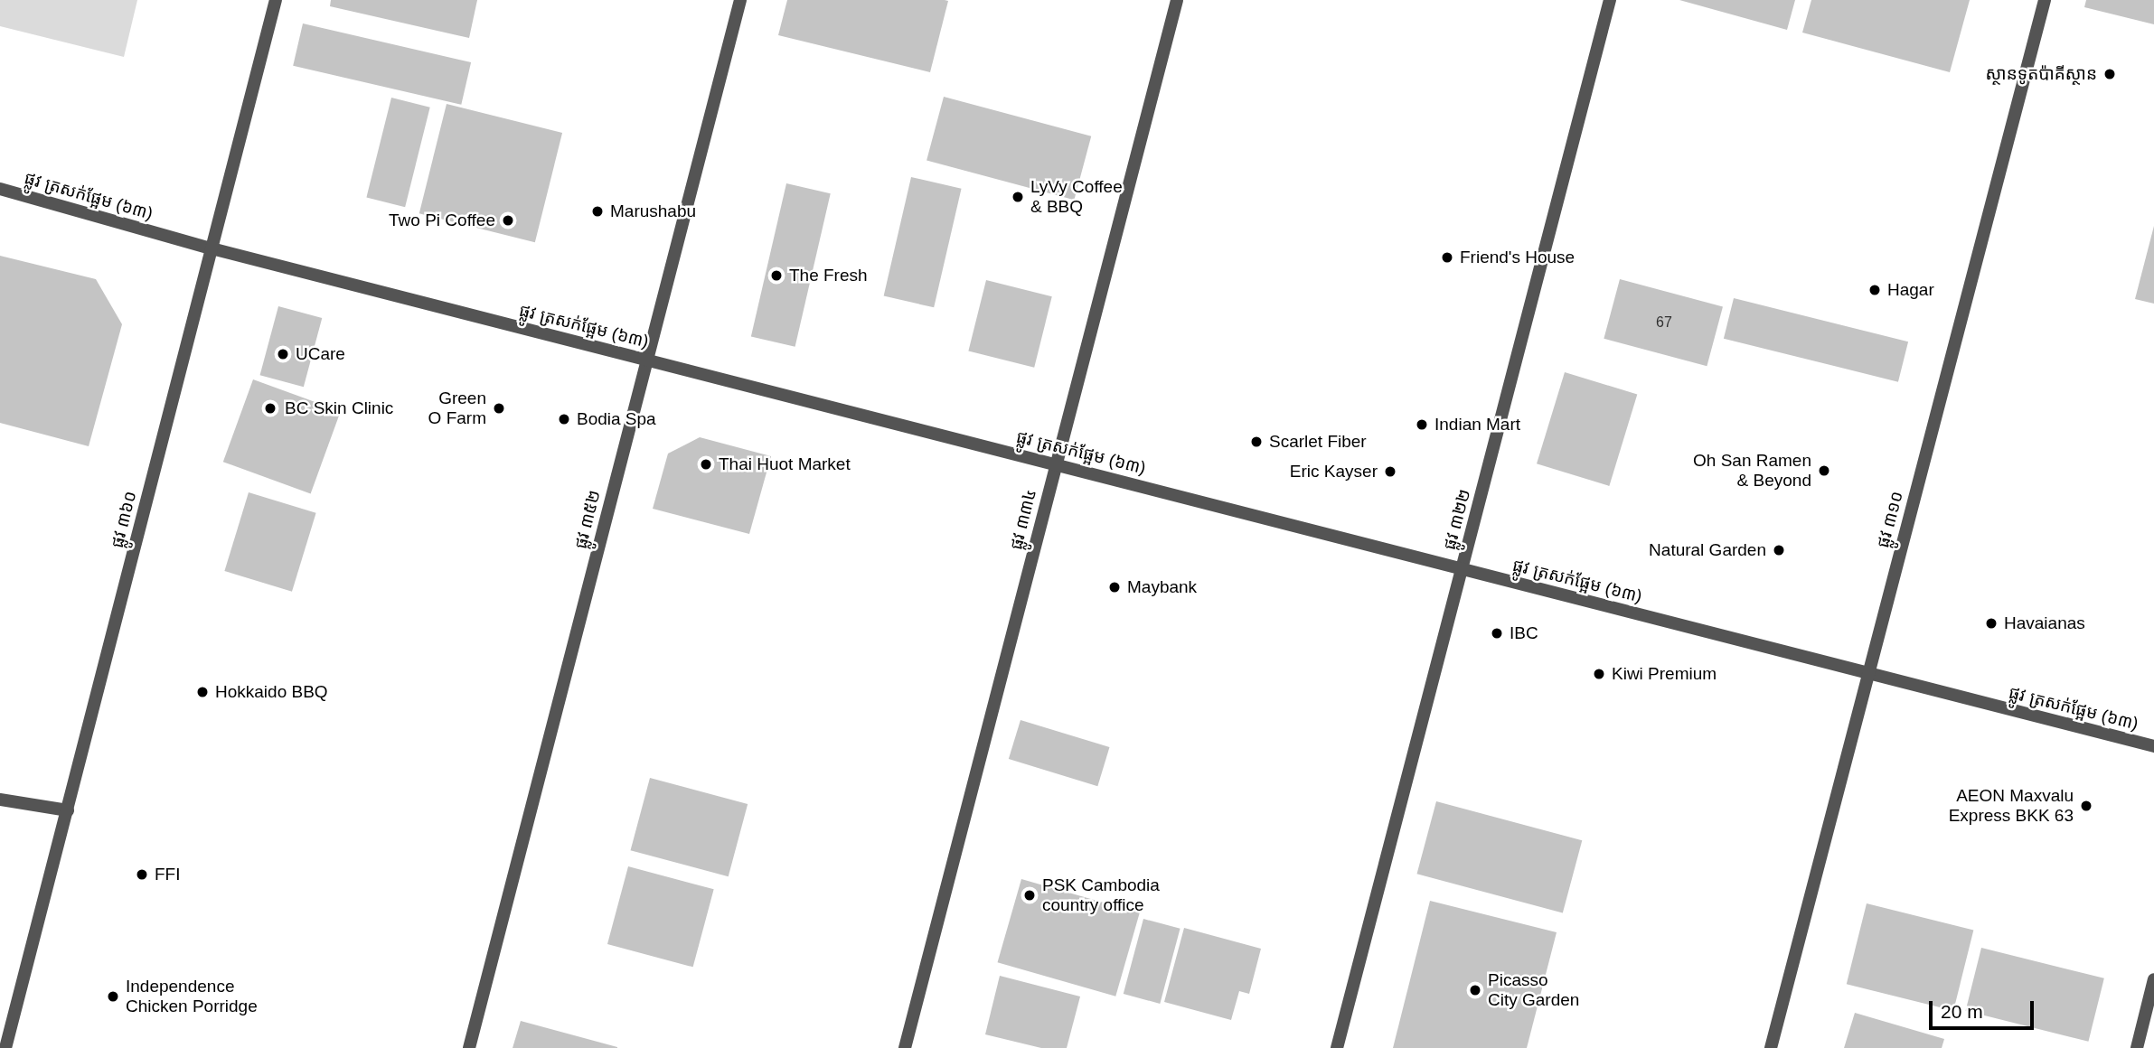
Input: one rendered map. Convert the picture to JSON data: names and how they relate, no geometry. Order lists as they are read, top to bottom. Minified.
{"streets":{"street":["ផ្លូវ ត្រសក់ផ្អែម (៦៣)","ផ្លូវ ៣៦០","ផ្លូវ ៣៥២","ផ្លូវ ៣៣៤","ផ្លូវ ៣២២","ផ្លូវ ៣១០"]},"crossings":[["ផ្លូវ ត្រសក់ផ្អែម (៦៣)","ផ្លូវ ៣៦០"],["ផ្លូវ ត្រសក់ផ្អែម (៦៣)","ផ្លូវ ៣៥២"],["ផ្លូវ ត្រសក់ផ្អែម (៦៣)","ផ្លូវ ៣៣៤"],["ផ្លូវ ត្រសក់ផ្អែម (៦៣)","ផ្លូវ ៣២២"],["ផ្លូវ ត្រសក់ផ្អែម (៦៣)","ផ្លូវ ៣១០"]],"places":["ស្ថានទូតប៉ាគីស្ថាន","LyVy Coffee & BBQ","Marushabu","Two Pi Coffee","Friend's House","The Fresh","Hagar","UCare","BC Skin Clinic","Green O Farm","Bodia Spa","Indian Mart","Scarlet Fiber","Thai Huot Market","Oh San Ramen & Beyond","Eric Kayser","Natural Garden","Maybank","Havaianas","IBC","Kiwi Premium","Hokkaido BBQ","AEON Maxvalu Express BKK 63","FFI","PSK Cambodia country office","Picasso City Garden","Independence Chicken Porridge"],"house_numbers":["67"],"scale_bar":"20 m"}
